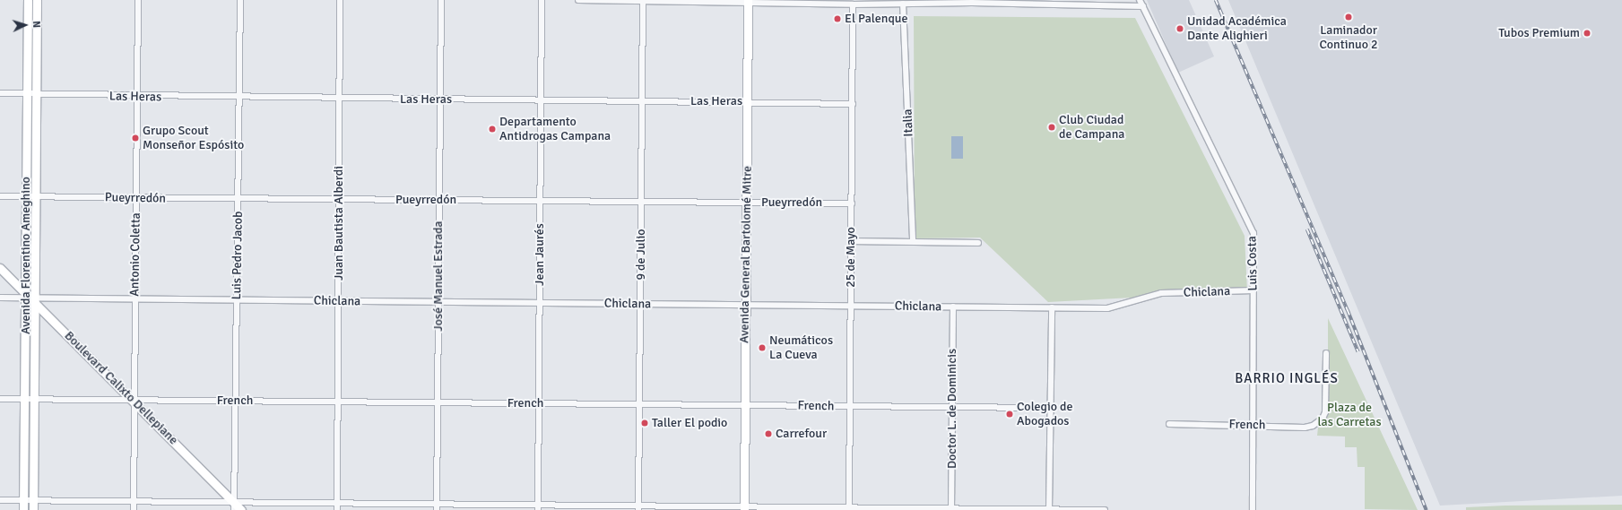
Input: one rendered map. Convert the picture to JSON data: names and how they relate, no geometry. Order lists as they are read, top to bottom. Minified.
{"streets":{"main road":["Avenida General Bartolomé Mitre","Avenida Florentino Ameghino","Boulevard Calixto Dellepiane"],"street":["Las Heras","Italia","Pueyrredón","Juan Bautista Alberdi","Antonio Coletta","Jean Jaurés","9 de Julio","Luis Pedro Jacob","25 de Mayo","Luis Costa","José Manuel Estrada","Chiclana","French","Doctor L. de Dominicis"]},"crossings":[["Las Heras","Juan Bautista Alberdi"],["Las Heras","Antonio Coletta"],["Las Heras","Jean Jaurés"],["Las Heras","9 de Julio"],["Las Heras","Avenida General Bartolomé Mitre"],["Las Heras","Avenida Florentino Ameghino"],["Las Heras","Luis Pedro Jacob"],["Las Heras","25 de Mayo"],["Las Heras","José Manuel Estrada"],["Pueyrredón","Juan Bautista Alberdi"],["Pueyrredón","Antonio Coletta"],["Pueyrredón","Jean Jaurés"],["Pueyrredón","9 de Julio"],["Pueyrredón","Avenida General Bartolomé Mitre"],["Pueyrredón","Avenida Florentino Ameghino"],["Pueyrredón","Luis Pedro Jacob"],["Pueyrredón","25 de Mayo"],["Pueyrredón","José Manuel Estrada"],["Juan Bautista Alberdi","Chiclana"],["Juan Bautista Alberdi","French"],["Antonio Coletta","Chiclana"],["Antonio Coletta","Boulevard Calixto Dellepiane"],["Antonio Coletta","French"],["Jean Jaurés","Chiclana"],["Jean Jaurés","French"],["9 de Julio","Chiclana"],["9 de Julio","French"],["Avenida General Bartolomé Mitre","Chiclana"],["Avenida General Bartolomé Mitre","French"],["Avenida Florentino Ameghino","Chiclana"],["Avenida Florentino Ameghino","Boulevard Calixto Dellepiane"],["Avenida Florentino Ameghino","French"],["Luis Pedro Jacob","Chiclana"],["Luis Pedro Jacob","Boulevard Calixto Dellepiane"],["Luis Pedro Jacob","French"],["25 de Mayo","Chiclana"],["25 de Mayo","French"],["Luis Costa","Chiclana"],["Luis Costa","French"],["José Manuel Estrada","Chiclana"],["José Manuel Estrada","French"],["Chiclana","Boulevard Calixto Dellepiane"],["Chiclana","Doctor L. de Dominicis"],["Boulevard Calixto Dellepiane","French"],["French","Doctor L. de Dominicis"]],"districts":["BARRIO INGLÉS"],"parks":["Plaza de las Carretas"],"places":["Laminador Continuo 2","El Palenque","Unidad Académica Dante Alighieri","Tubos Premium","Club Ciudad de Campana","Departamento Antidrogas Campana","Grupo Scout Monseñor Espósito","Neumáticos La Cueva","Colegio de Abogados","Taller El podio","Carrefour"],"north":"right"}
